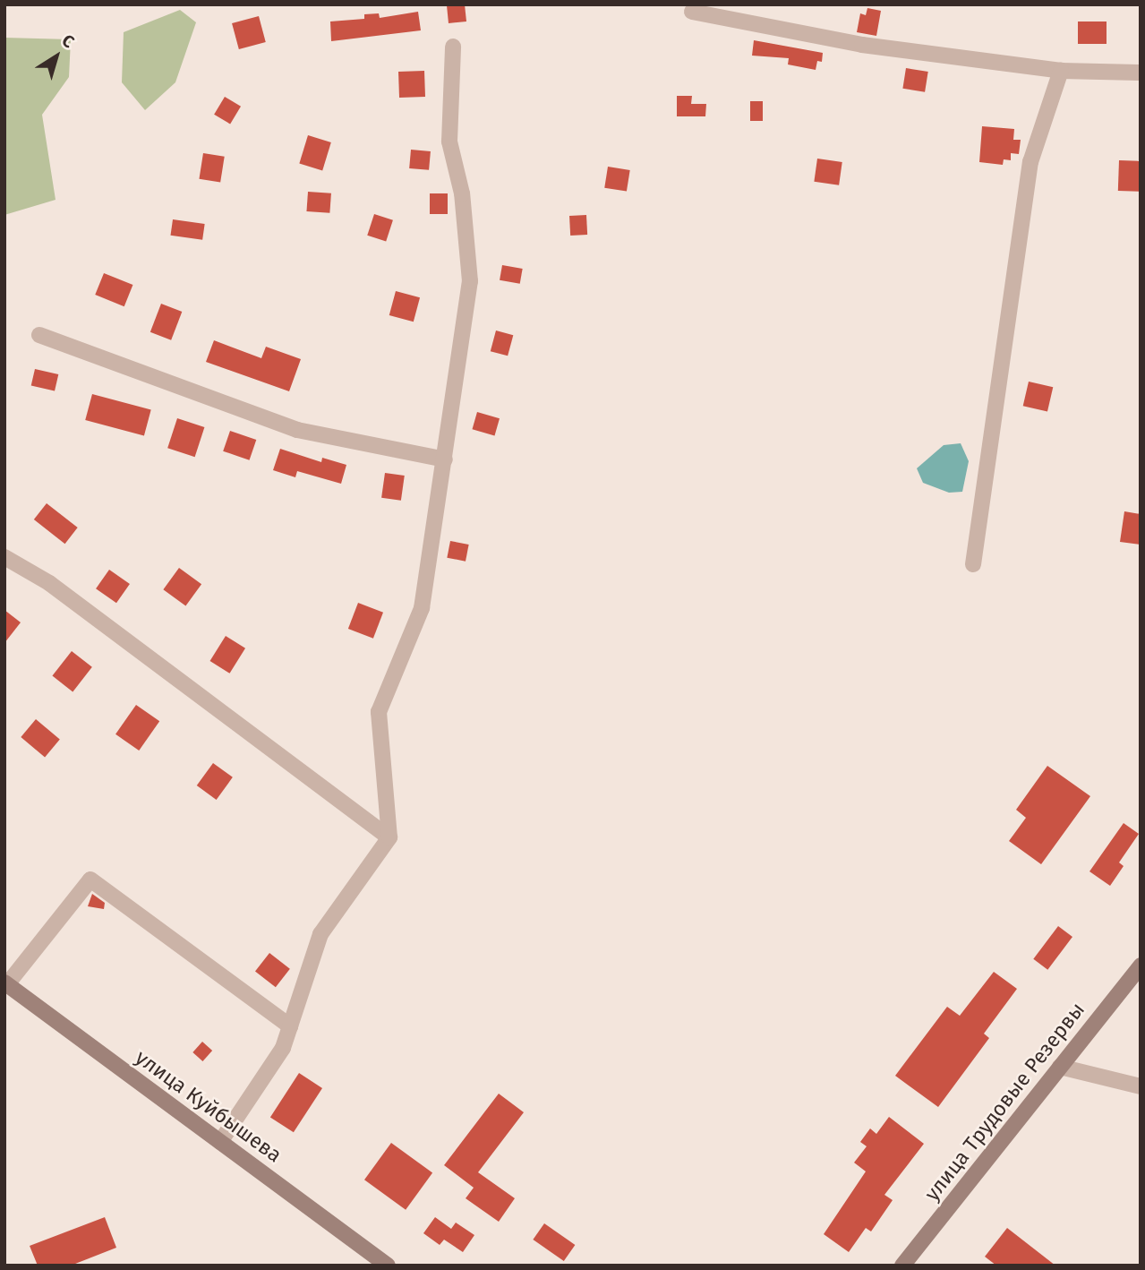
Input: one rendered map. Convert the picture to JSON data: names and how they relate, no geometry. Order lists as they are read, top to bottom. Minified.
{"streets":{"main road":["улица Трудовые Резервы","улица Куйбышева"]},"north":"top right"}
